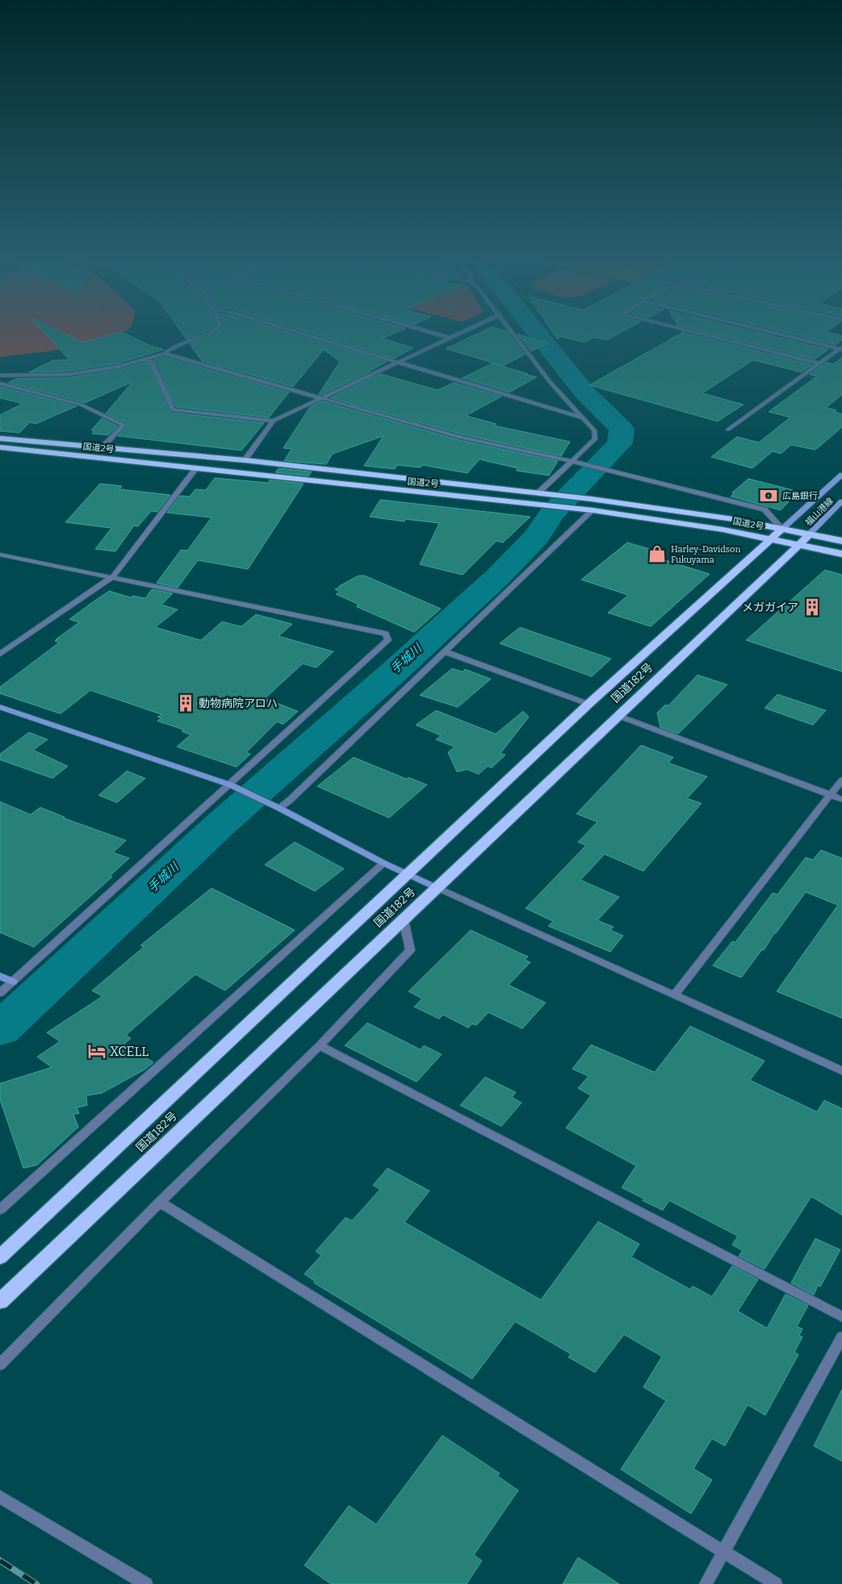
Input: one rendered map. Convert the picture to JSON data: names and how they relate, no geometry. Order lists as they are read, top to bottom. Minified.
{"streets":{"highway":["国道2号","国道182号"],"street":["福山港線"]},"crossings":[["国道2号","福山港線"],["国道2号","国道182号"],["福山港線","国道182号"]],"water":["手城川"],"places":{"bank":["広島銀行"],"shop":["Harley-Davidson Fukuyama"],"building":["メガガイア","動物病院アロハ"],"hotel":["XCELL"]}}
